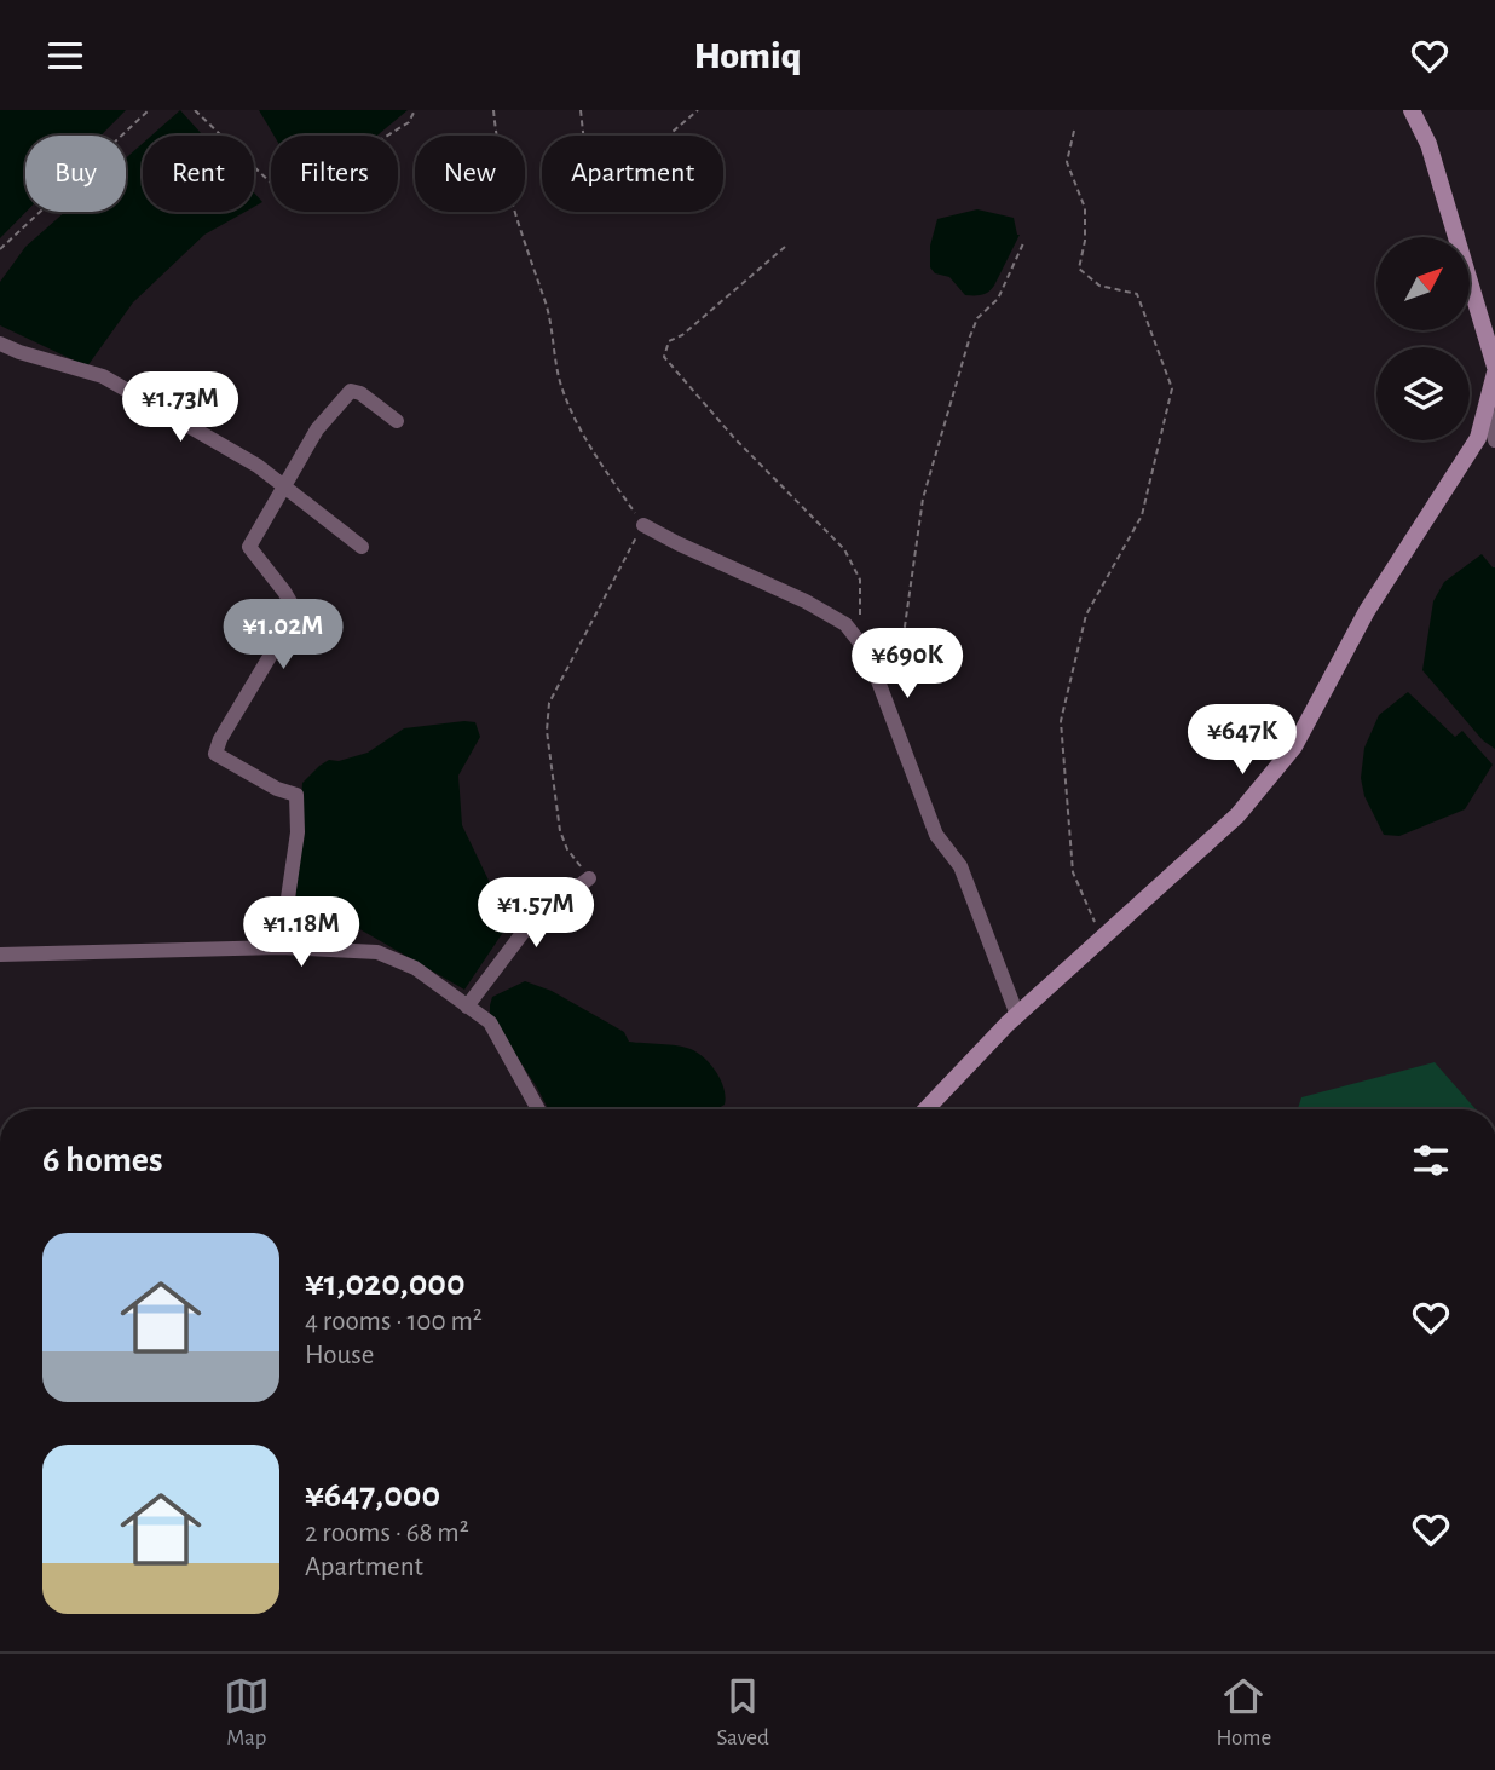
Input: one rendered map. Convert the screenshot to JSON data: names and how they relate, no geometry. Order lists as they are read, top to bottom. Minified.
{"north":"top right","page":{"header":"Homiq","chip":["Buy","Rent","Filters","New","Apartment"],"price":["¥1.73M","¥1.02M","¥690K","¥647K","¥1.57M","¥1.18M"],"heading":"6 homes","list":[{"name":"¥1,020,000","note":"4 rooms · 100 m² · House"},{"name":"¥647,000","note":"2 rooms · 68 m² · Apartment"}],"tabs":["Map","Saved","Home"]}}
